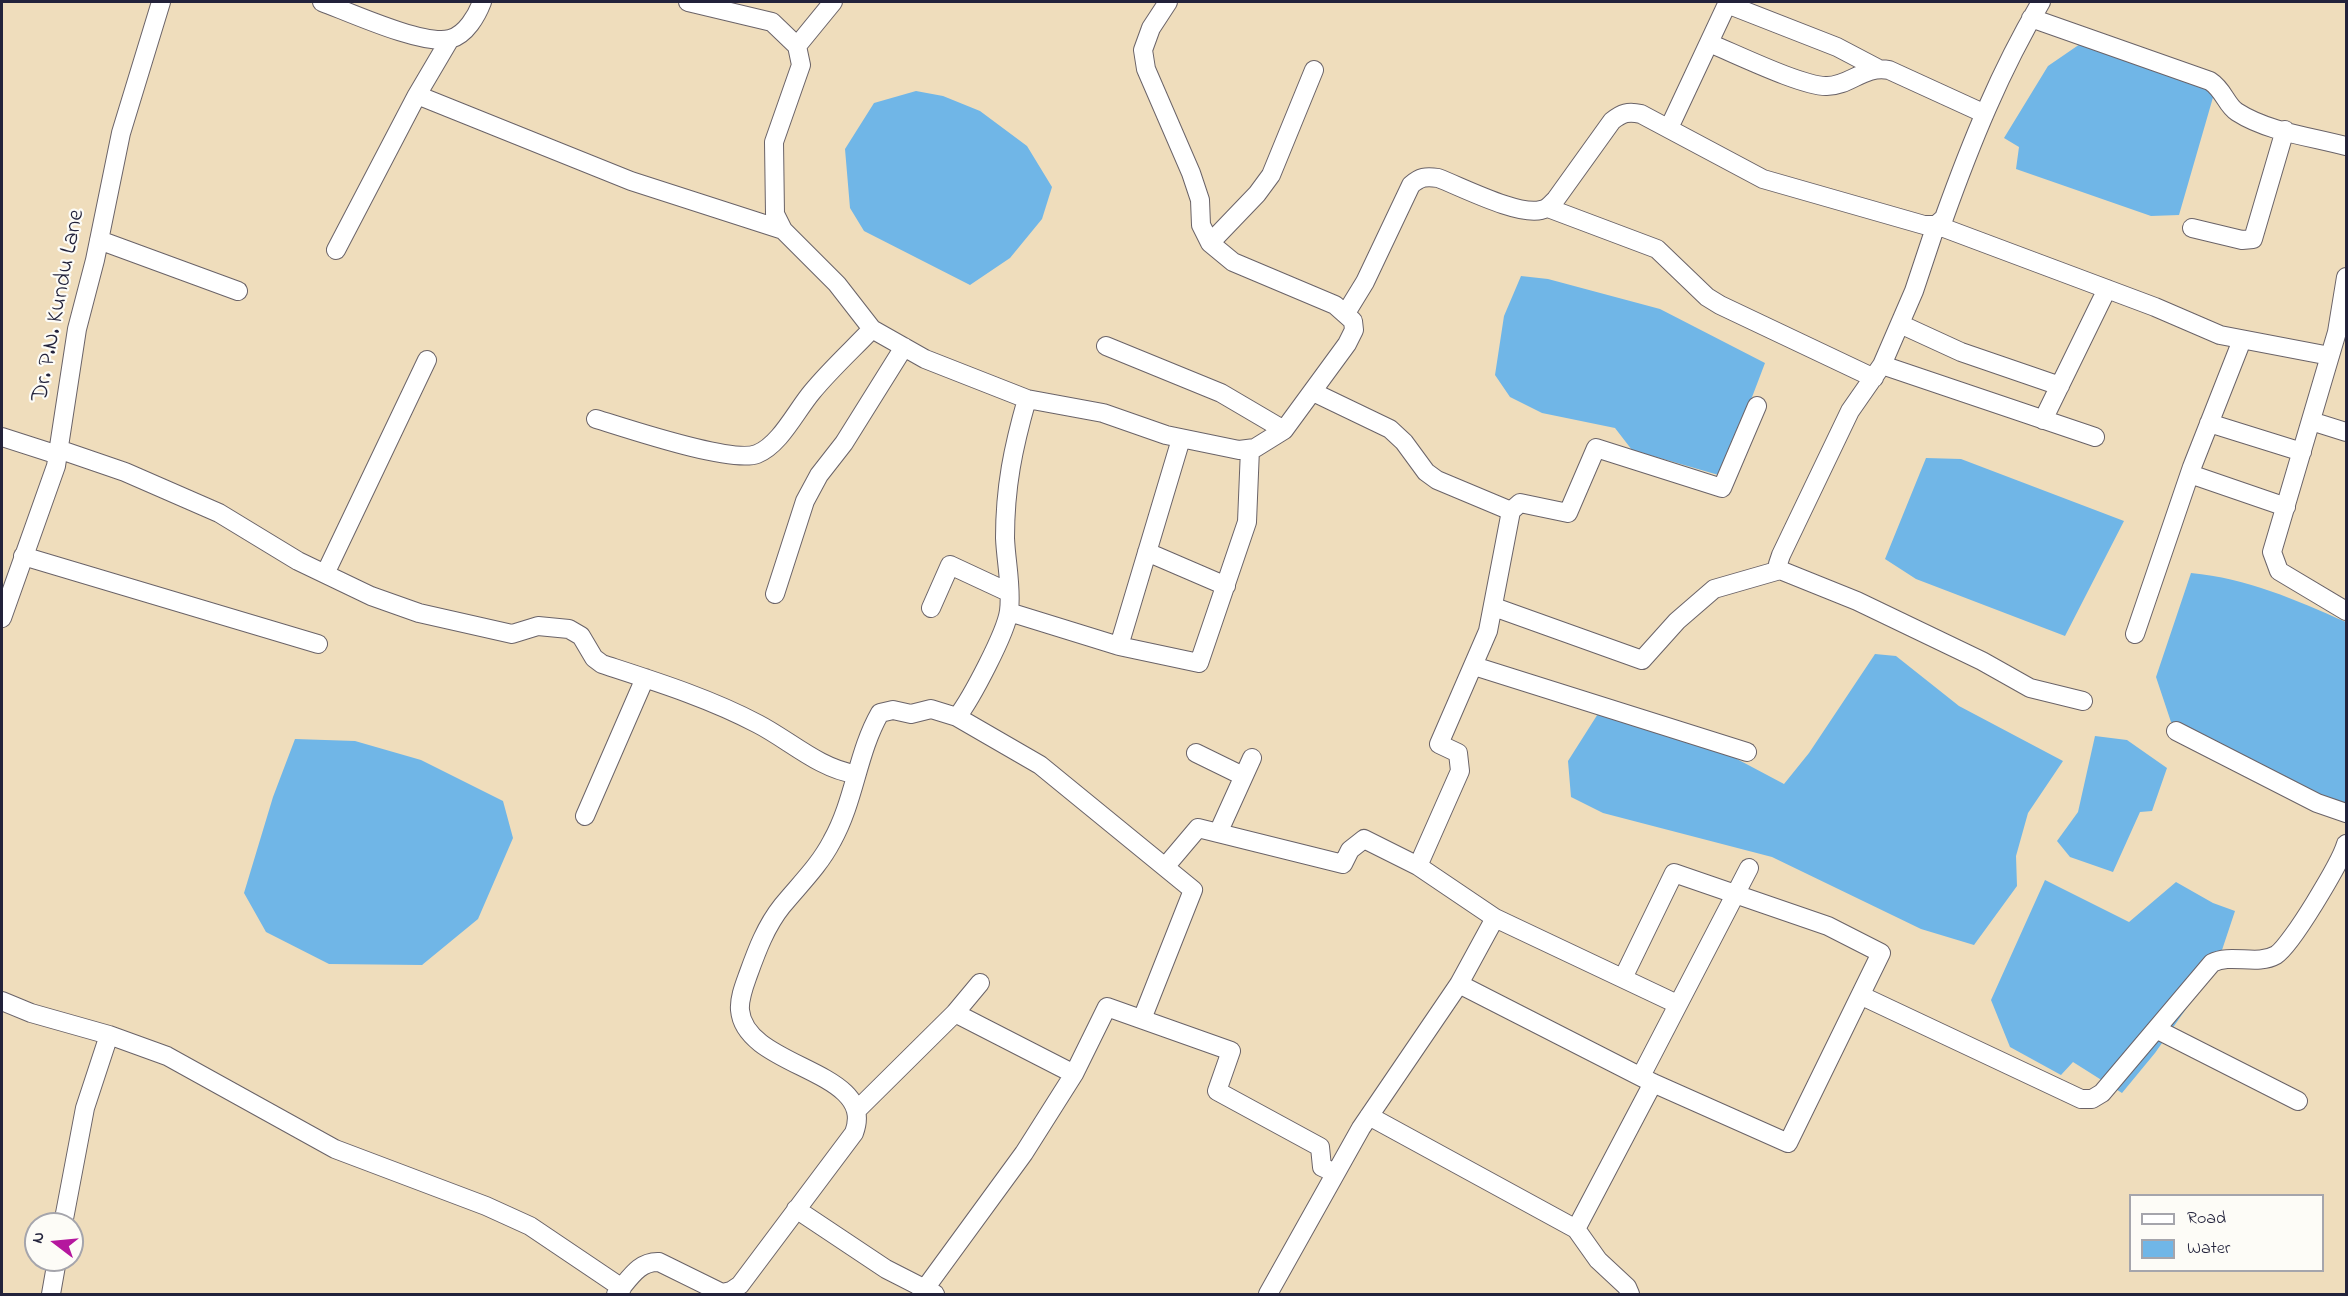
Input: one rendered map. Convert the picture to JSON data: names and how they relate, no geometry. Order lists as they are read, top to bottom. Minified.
{"streets":{"street":["Dr. P.N. Kundu Lane"]},"legend":["Road","Water"],"north":"left"}
